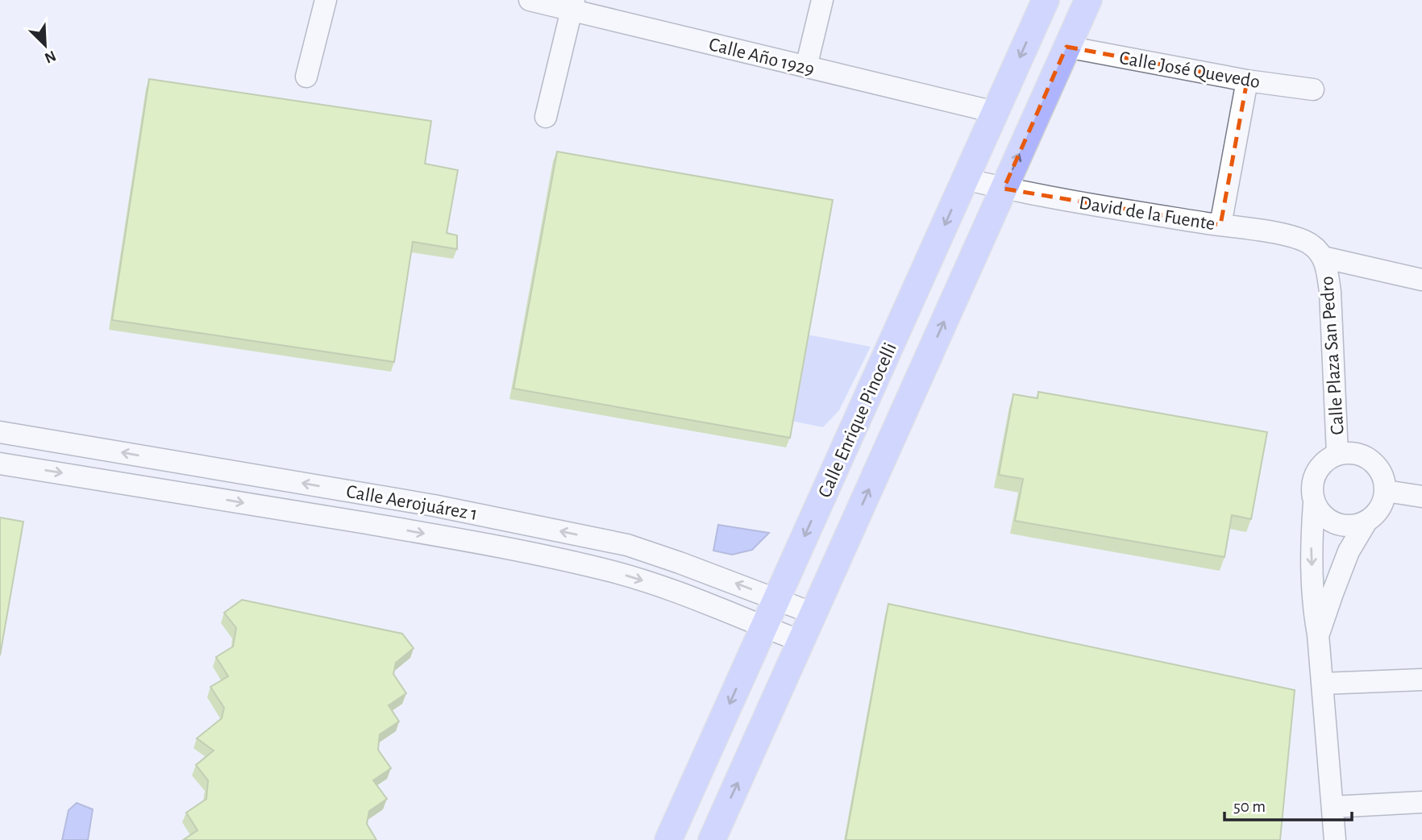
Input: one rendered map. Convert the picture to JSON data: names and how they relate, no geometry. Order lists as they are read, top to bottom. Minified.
{"streets":{"main road":["Calle Enrique Pinocelli"],"street":["Calle Año 1929","Calle José Quevedo","David de la Fuente","Calle Plaza San Pedro","Calle Aerojuárez 1"]},"crossings":[["Calle Año 1929","Calle Enrique Pinocelli"],["Calle José Quevedo","Calle Enrique Pinocelli"],["David de la Fuente","Calle Plaza San Pedro"],["David de la Fuente","Calle Enrique Pinocelli"],["Calle Enrique Pinocelli","Calle Aerojuárez 1"]],"scale_bar":"50 m","north":"bottom right"}
